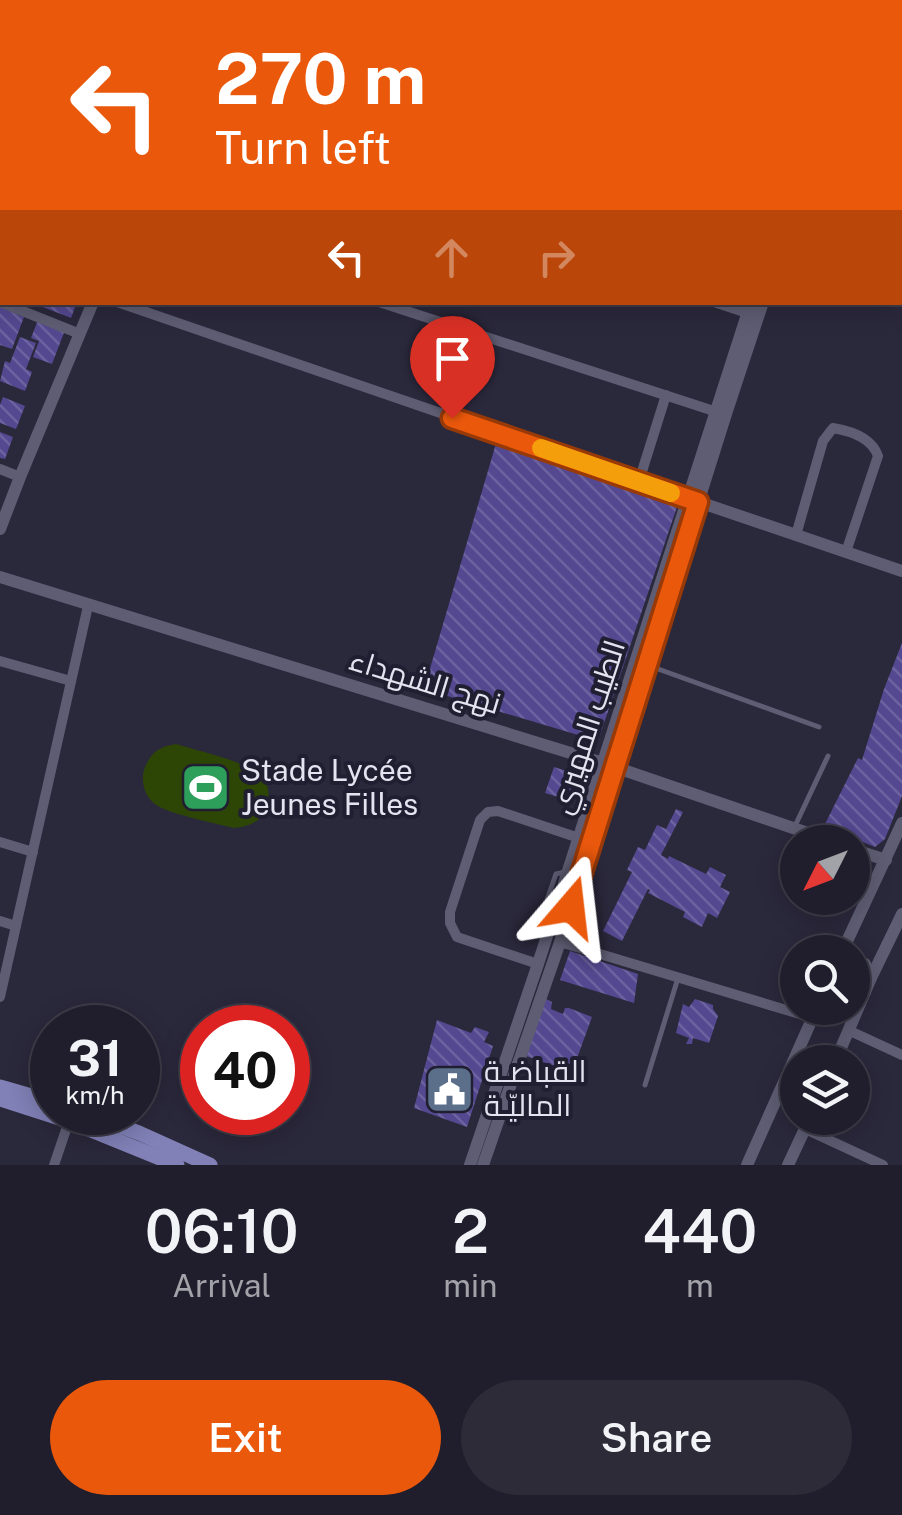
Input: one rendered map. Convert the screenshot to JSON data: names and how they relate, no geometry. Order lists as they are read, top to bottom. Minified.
{"streets":{"street":["نهج الشهداء","الطيب المهيري"]},"crossings":[["نهج الشهداء","الطيب المهيري"]],"places":{"sports":["Stade Lycée Jeunes Filles"],"public building":["القباضـة الماليّـة"]},"north":"bottom left","page":{"turn":["270 m","Turn left"],"speed":"31 km/h","limit":"40","eta":["06:10","Arrival","2","min","440","m"],"buttons":["Exit","Share"]}}
